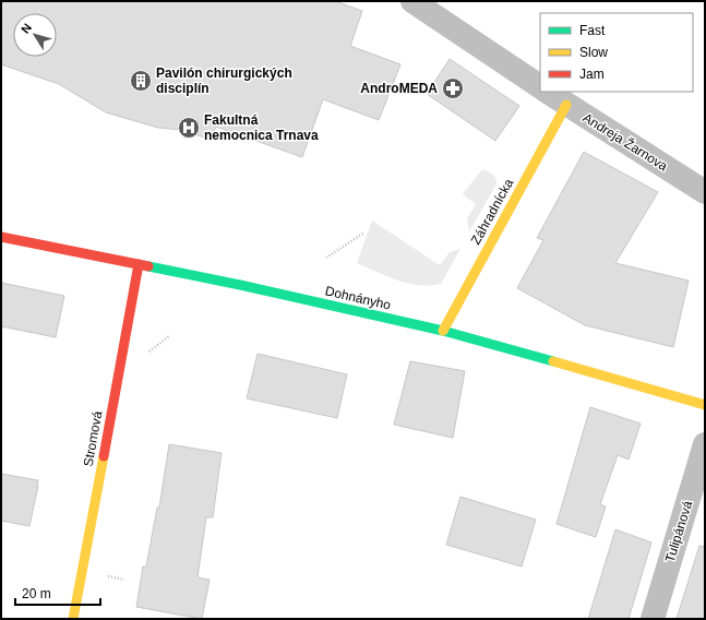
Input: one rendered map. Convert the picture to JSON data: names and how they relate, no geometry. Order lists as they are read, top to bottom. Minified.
{"streets":{"street":["Andreja Žarnova","Záhradnícka","Dohnányho","Stromová","Tulipánová"]},"crossings":[["Andreja Žarnova","Záhradnícka"],["Záhradnícka","Dohnányho"],["Dohnányho","Stromová"]],"places":{"building":["Pavilón chirurgických disciplín"],"pharmacy":["AndroMEDA"],"hospital":["Fakultná nemocnica Trnava"]},"legend":["Fast","Slow","Jam"],"scale_bar":"20 m","north":"top left"}
